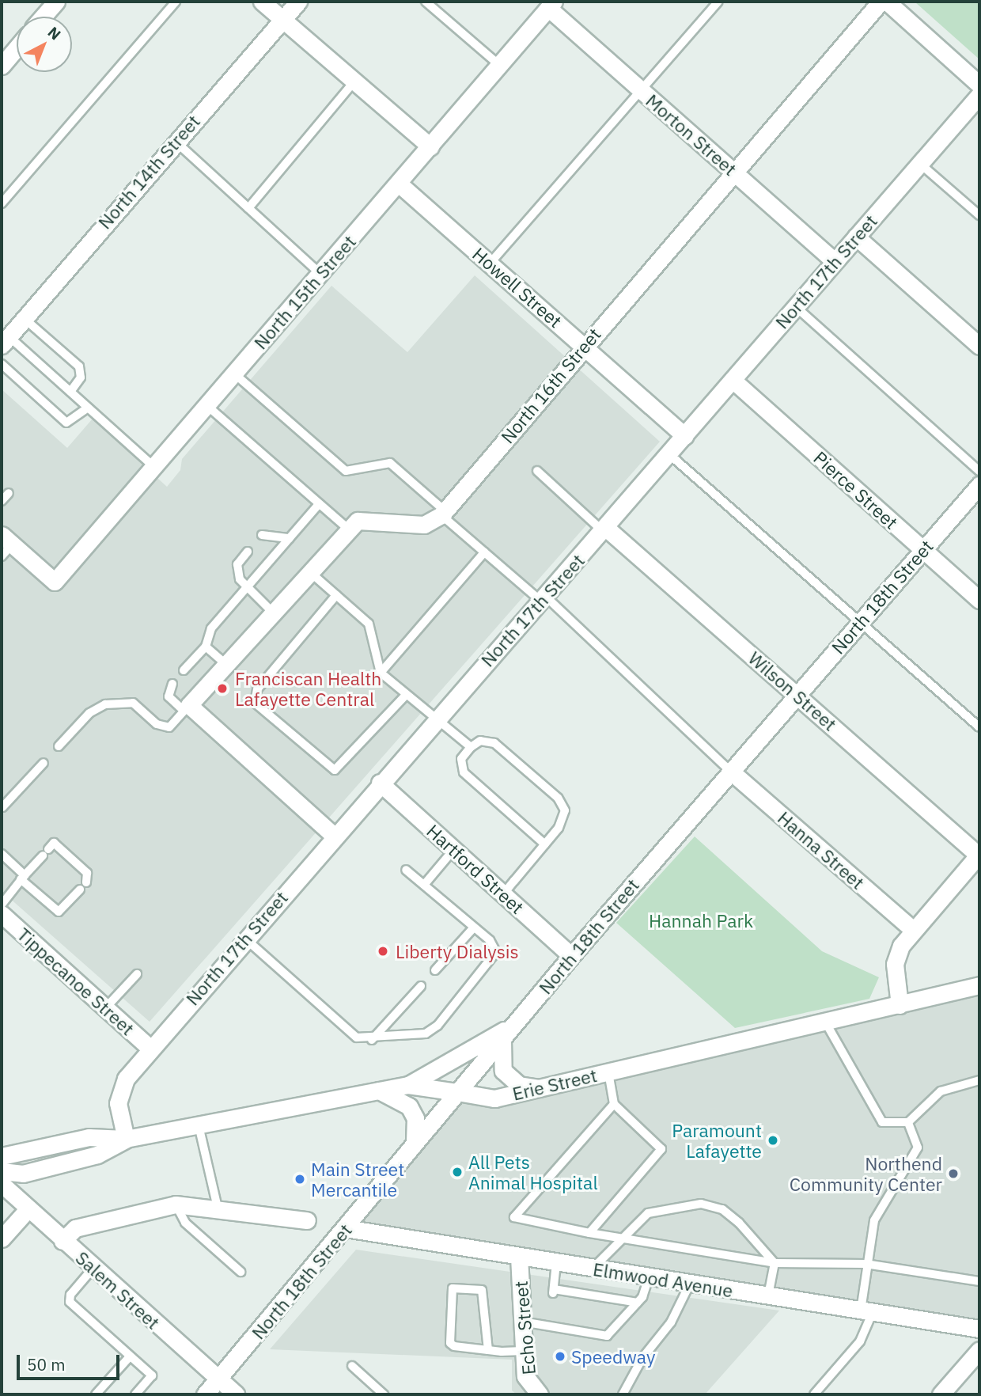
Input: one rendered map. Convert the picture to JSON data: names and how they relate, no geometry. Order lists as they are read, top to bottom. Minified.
{"streets":{"street":["Morton Street","North 14th Street","North 17th Street","Howell Street","North 15th Street","North 16th Street","Pierce Street","North 18th Street","Wilson Street","Hanna Street","Hartford Street","Tippecanoe Street","Erie Street","Elmwood Avenue","Salem Street","Echo Street"]},"crossings":[["Morton Street","North 17th Street"],["Morton Street","North 15th Street"],["Morton Street","North 16th Street"],["North 17th Street","Howell Street"],["North 17th Street","Pierce Street"],["North 17th Street","Wilson Street"],["North 17th Street","Hartford Street"],["North 17th Street","Tippecanoe Street"],["North 17th Street","Erie Street"],["Howell Street","North 15th Street"],["Howell Street","North 16th Street"],["Pierce Street","North 18th Street"],["North 18th Street","Wilson Street"],["North 18th Street","Hanna Street"],["North 18th Street","Hartford Street"],["North 18th Street","Erie Street"],["North 18th Street","Elmwood Avenue"],["North 18th Street","Salem Street"],["Elmwood Avenue","Echo Street"]],"parks":["Hannah Park"],"places":["Franciscan Health Lafayette Central","Liberty Dialysis","Paramount Lafayette","All Pets Animal Hospital","Northend Community Center","Main Street Mercantile","Speedway"],"scale_bar":"50 m","north":"top right"}
